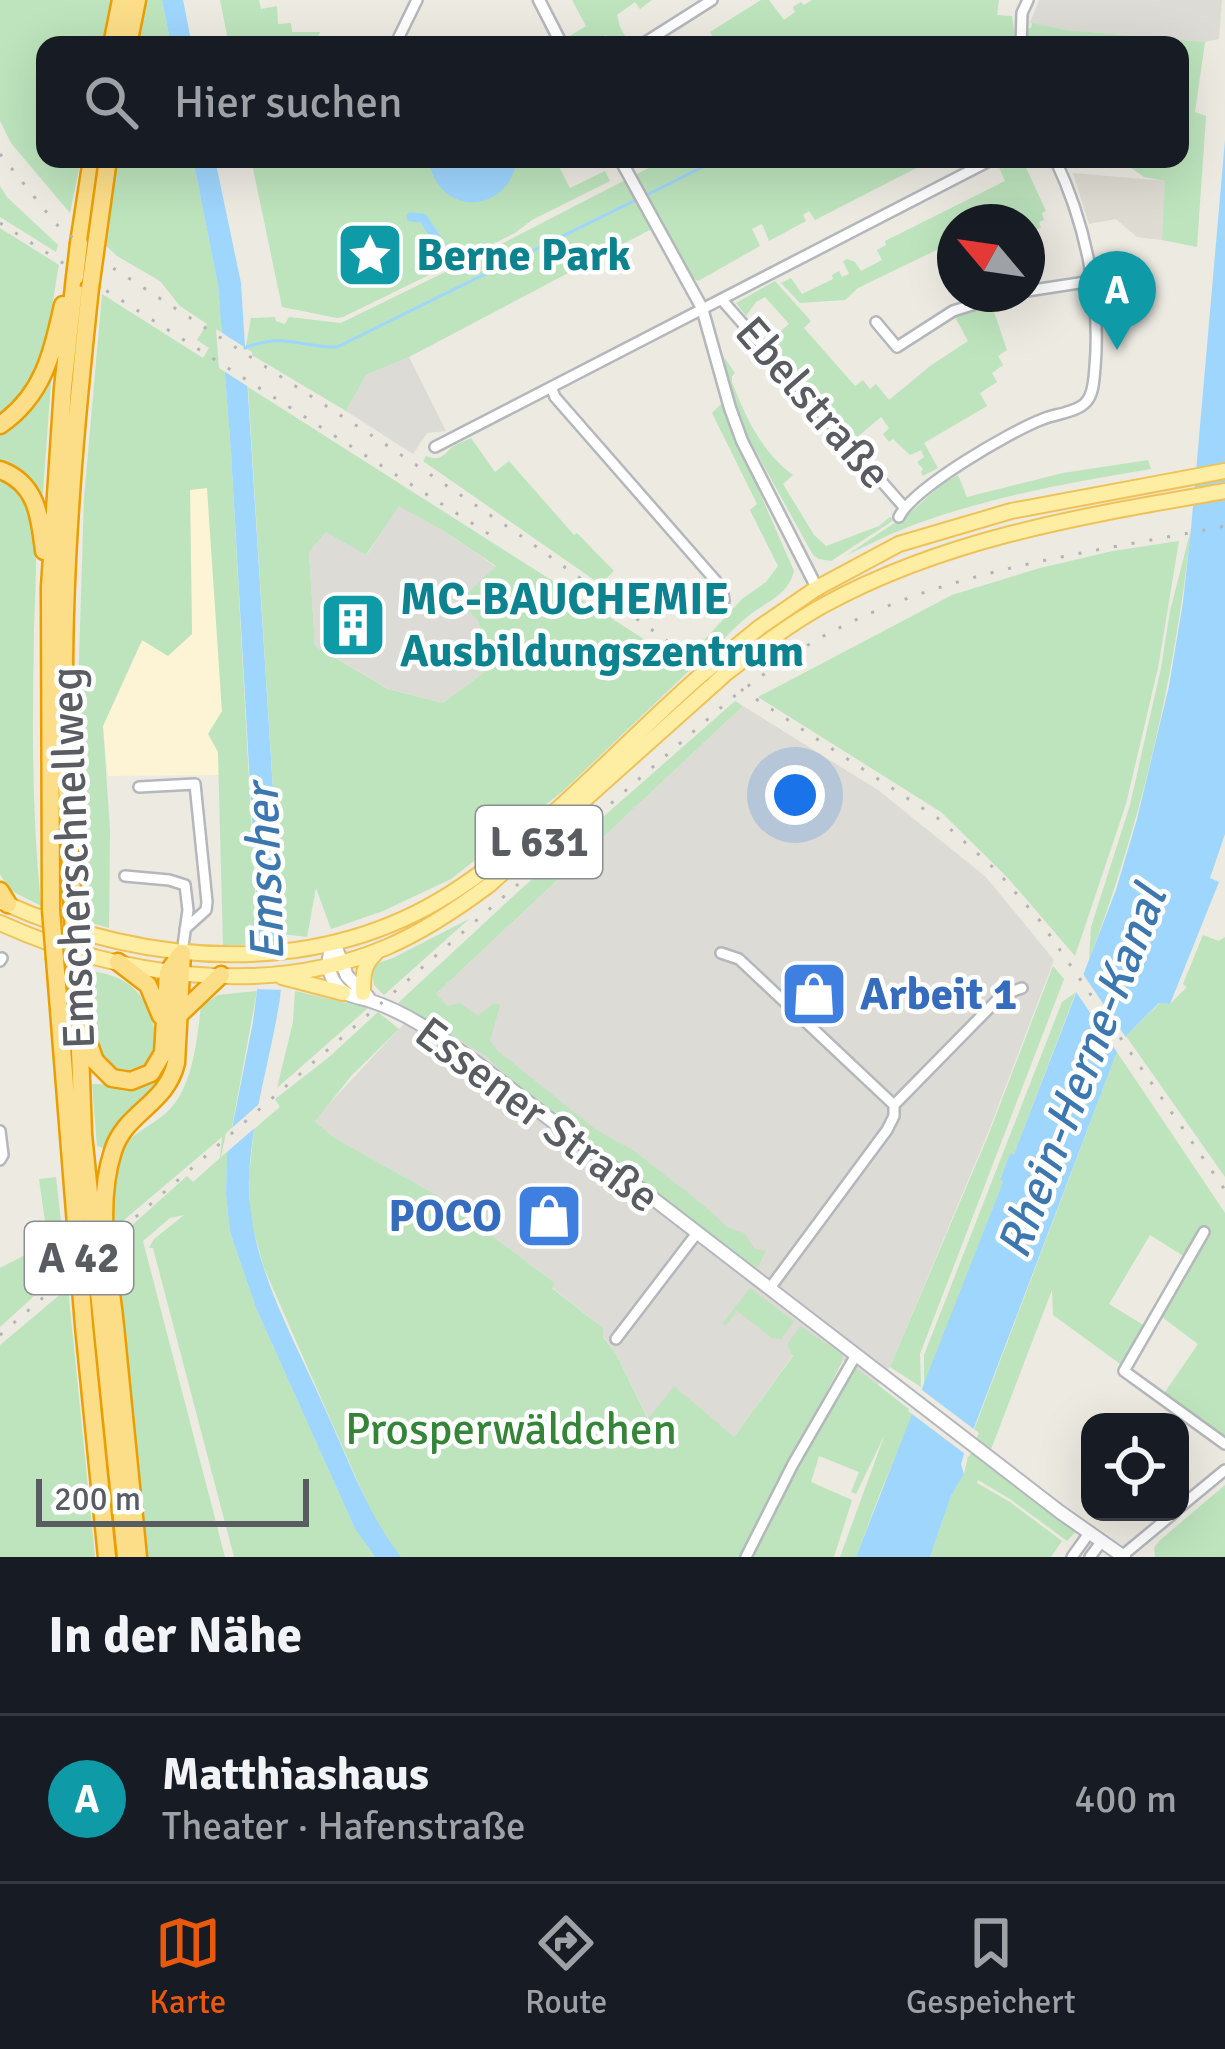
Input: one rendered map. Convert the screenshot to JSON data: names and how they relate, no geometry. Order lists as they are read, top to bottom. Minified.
{"streets":{"highway":["Emscherschnellweg","A 42"],"main road":["L 631","Essener Straße"],"street":["Ebelstraße"]},"crossings":[["Ebelstraße","L 631"],["L 631","Essener Straße"],["Emscherschnellweg","A 42"]],"water":["Emscher","Rhein-Herne-Kanal"],"parks":["Prosperwäldchen"],"places":{"place":["Berne Park"],"building":["MC-BAUCHEMIE Ausbildungszentrum"],"shop":["Arbeit 1","POCO"]},"scale_bar":"200 m","north":"top left","page":{"search":"Hier suchen","pins":"A","scale":"200 m","heading":"In der Nähe","list":[{"mark":"A","name":"Matthiashaus","note":"Theater · Hafenstraße","value":"400 m"}],"nav":["Karte","Route","Gespeichert"]}}
